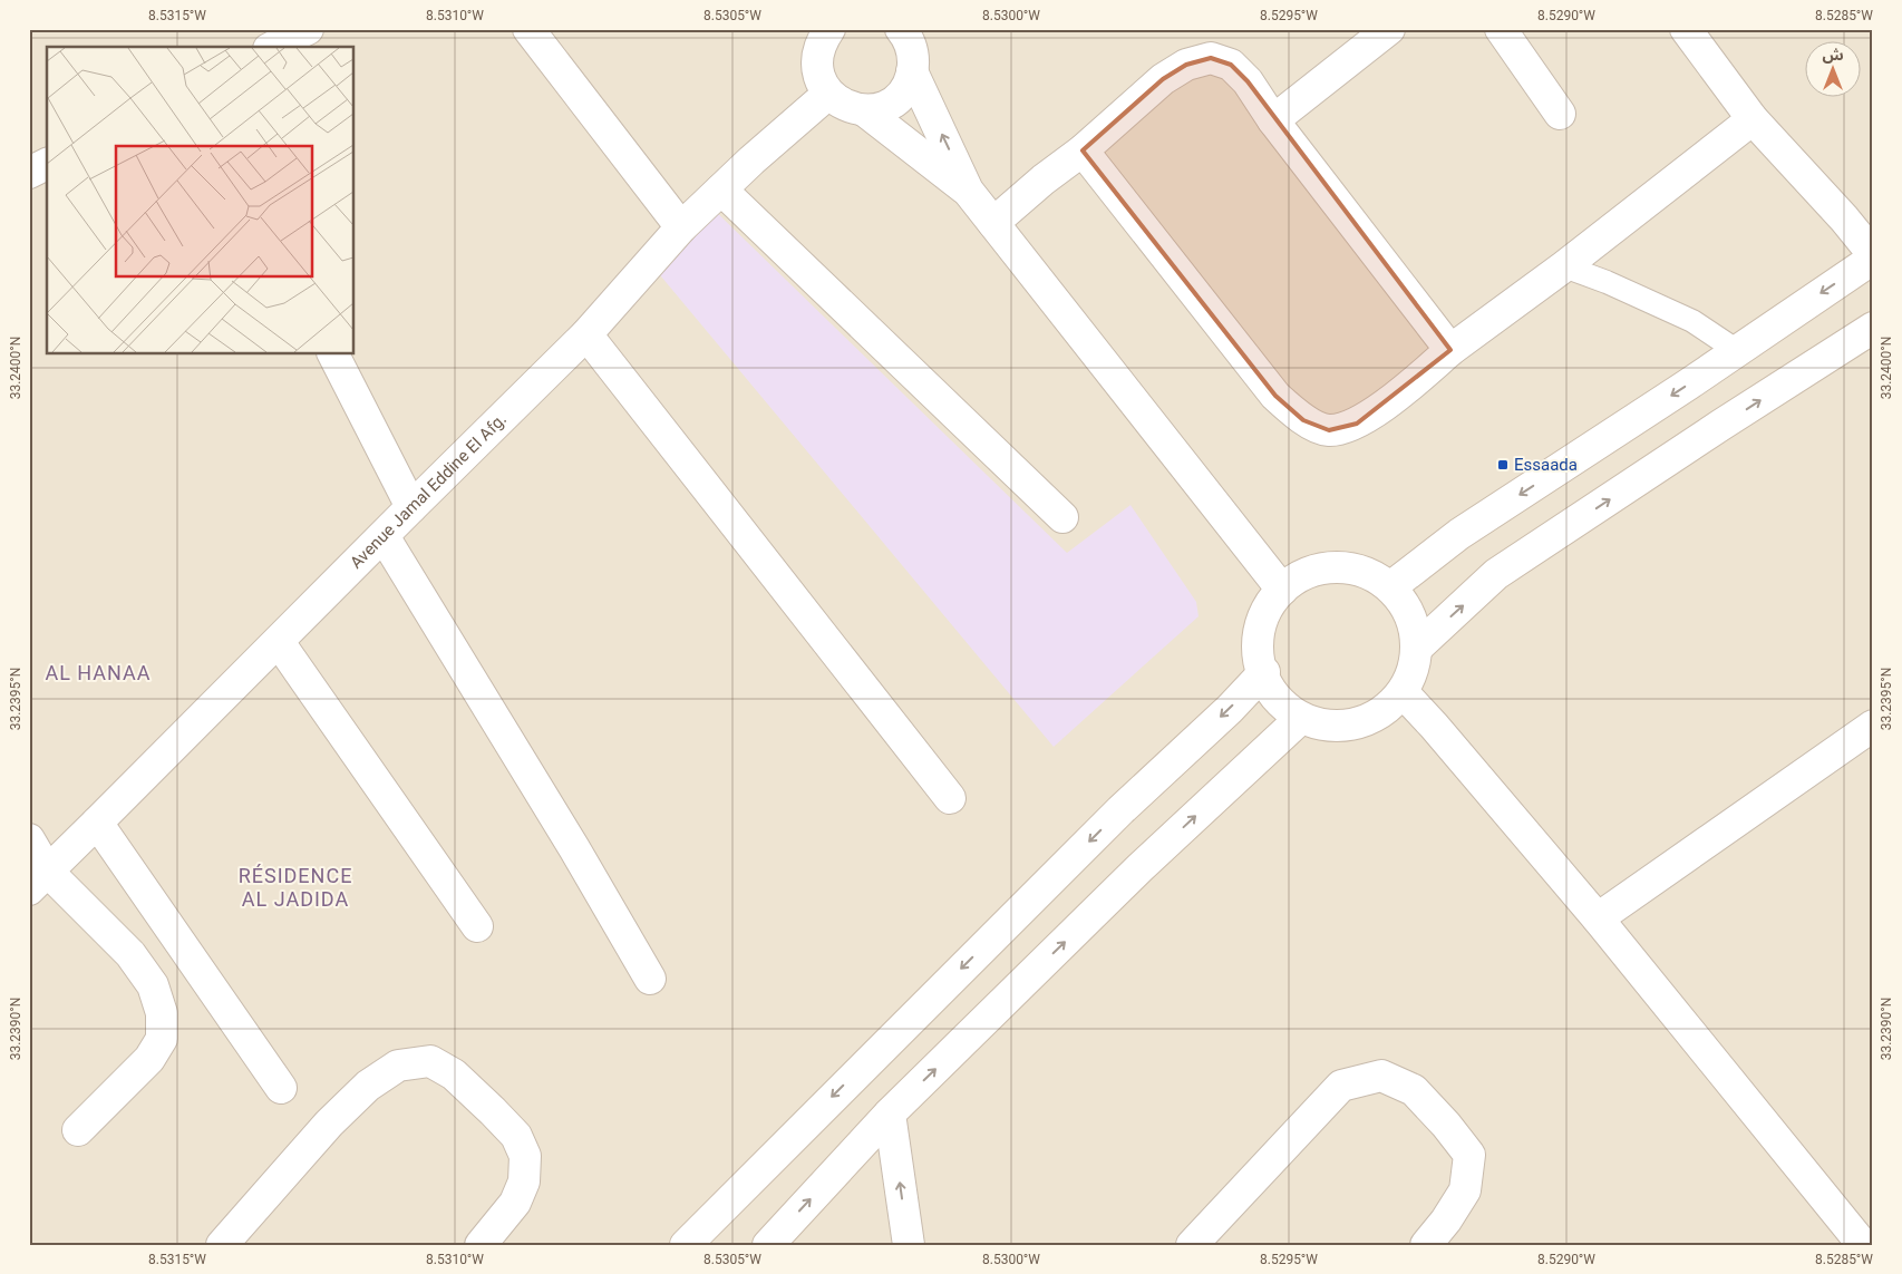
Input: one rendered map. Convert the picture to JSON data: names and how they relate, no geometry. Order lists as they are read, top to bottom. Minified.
{"streets":{"street":["Avenue Jamal Eddine El Afg."]},"districts":["AL HANAA","RÉSIDENCE AL JADIDA"],"places":{"transit":["Essaada"]},"north":"top","coordinates":["8.5315°W","8.5310°W","8.5305°W","8.5300°W","8.5295°W","8.5290°W","8.5285°W","33.2400°N","33.2395°N","33.2390°N"]}
